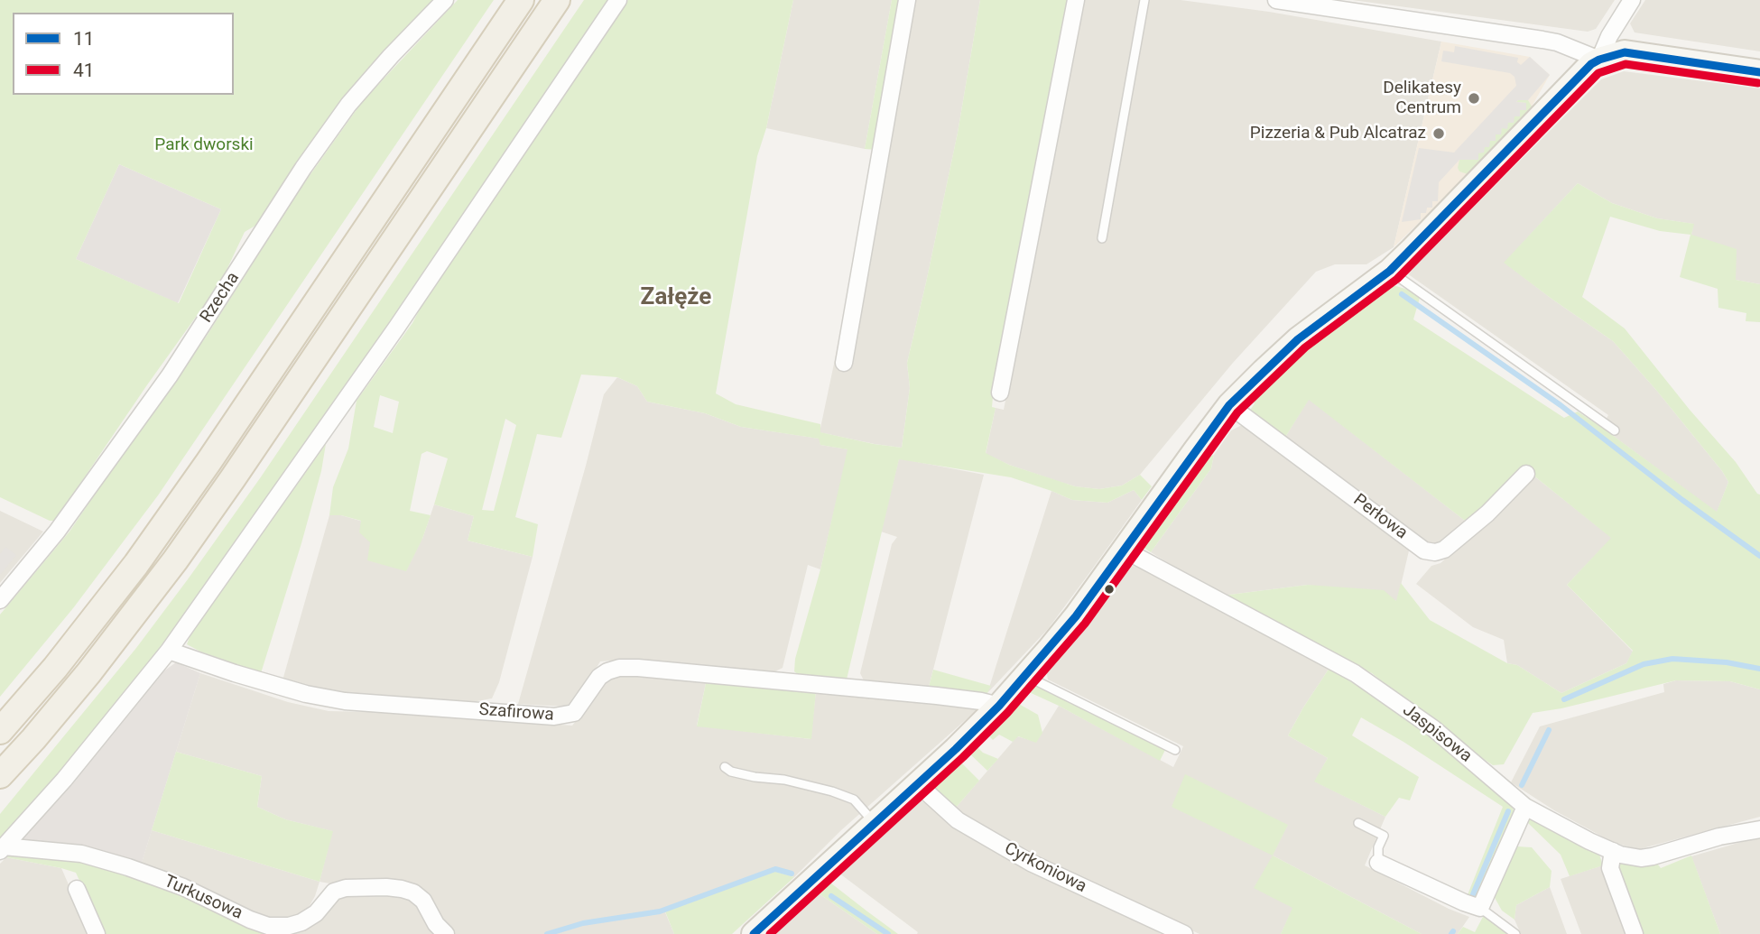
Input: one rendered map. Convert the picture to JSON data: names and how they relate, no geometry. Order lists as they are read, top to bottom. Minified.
{"streets":{"street":["Rzecha","Perłowa","Szafirowa","Jaspisowa","Cyrkoniowa","Turkusowa"]},"districts":["Załęże"],"parks":["Park dworski"],"places":["Delikatesy Centrum","Pizzeria & Pub Alcatraz"],"lines":["transit line 11","transit line 41"],"legend":["11","41"]}
